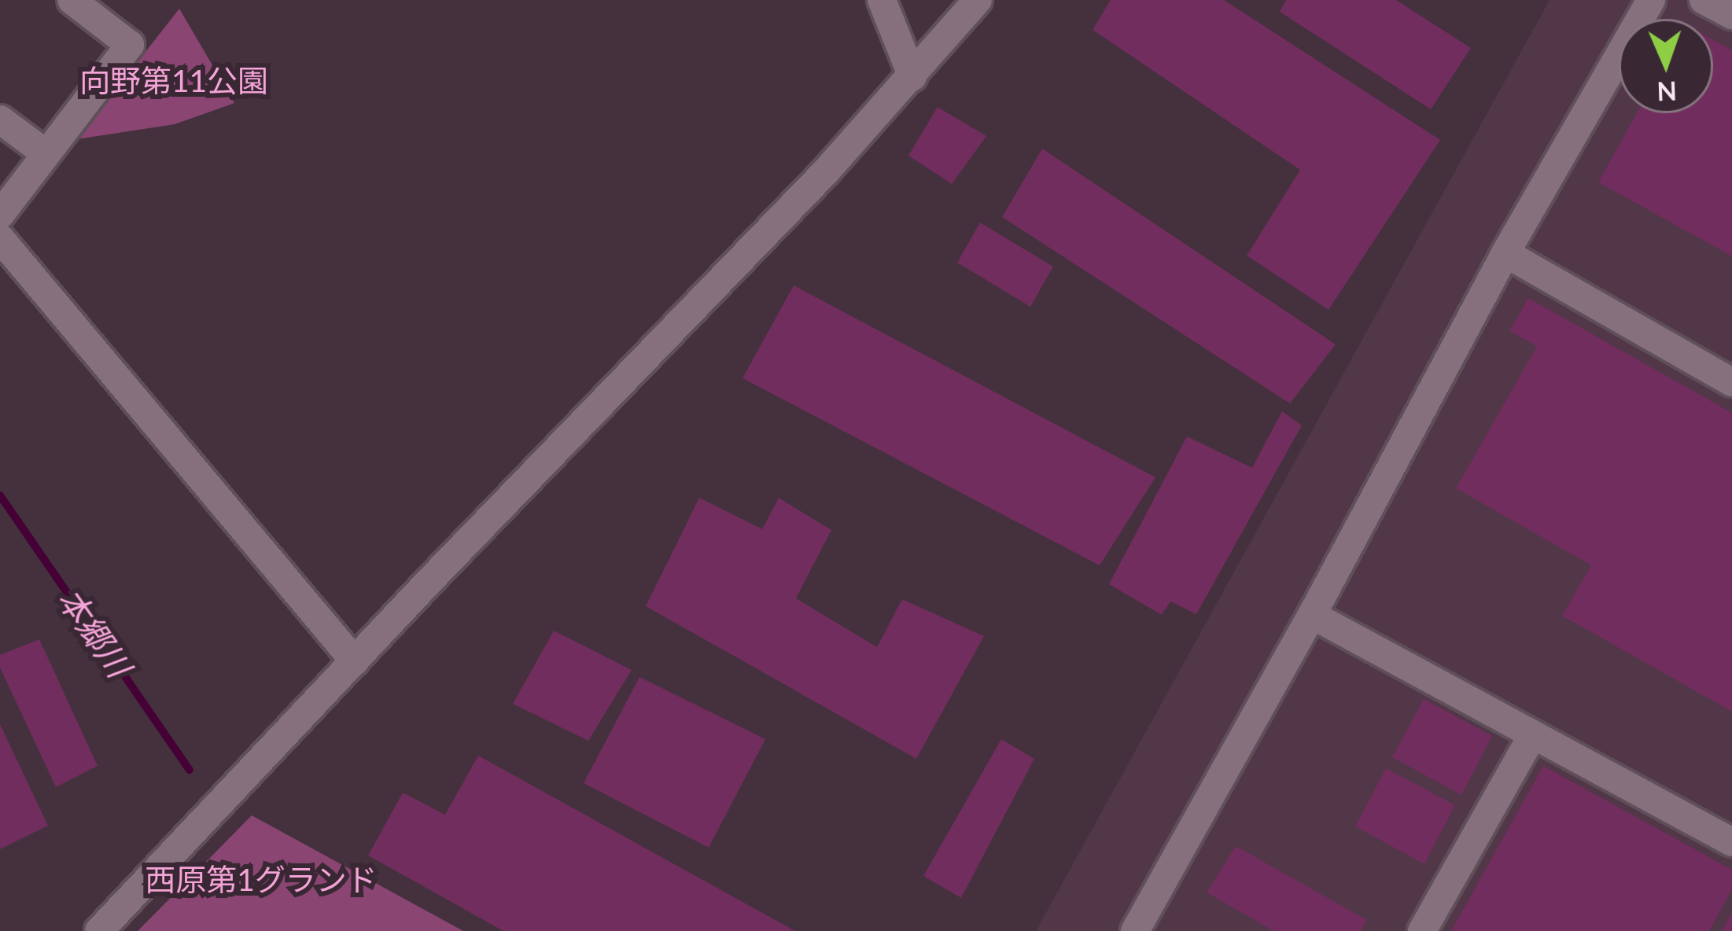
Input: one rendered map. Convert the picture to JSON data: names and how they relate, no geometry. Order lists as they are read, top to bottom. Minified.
{"water":["本郷川"],"parks":["向野第11公園","西原第1グランド"],"north":"bottom"}
